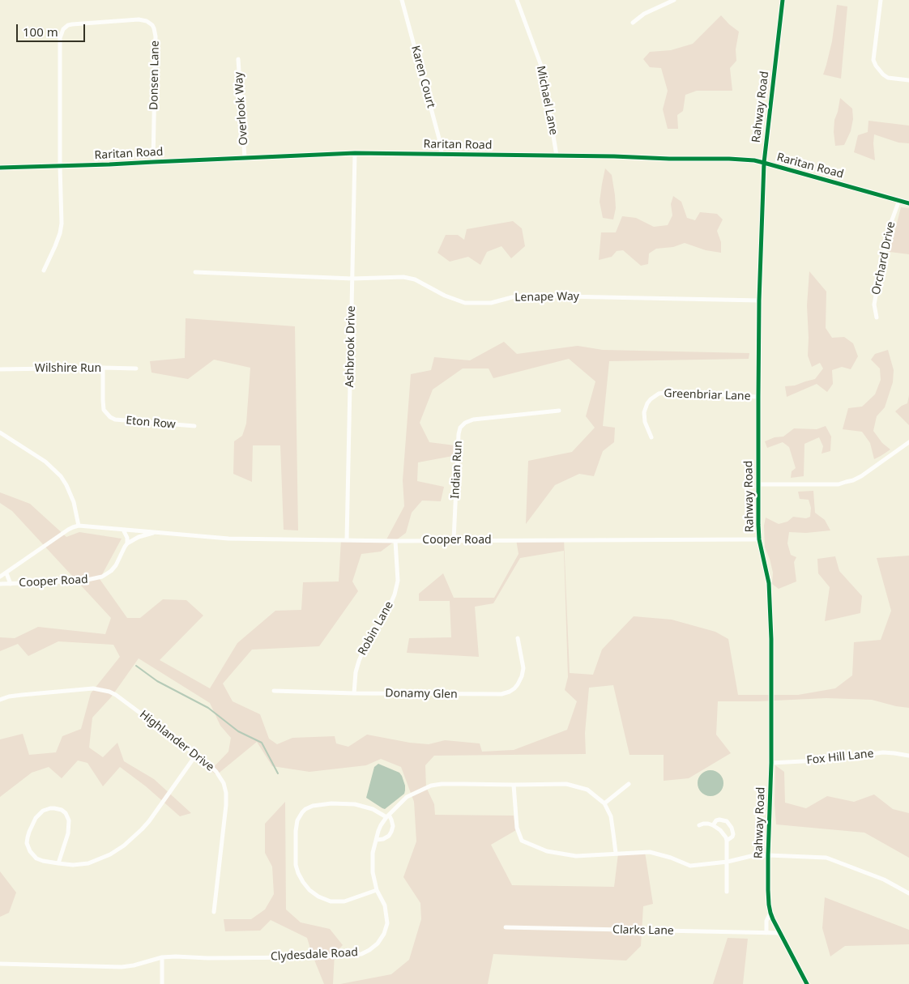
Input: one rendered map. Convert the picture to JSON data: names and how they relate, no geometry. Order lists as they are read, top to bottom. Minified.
{"streets":{"street":["Donsen Lane","Karen Court","Michael Lane","Rahway Road","Overlook Way","Raritan Road","Orchard Drive","Lenape Way","Ashbrook Drive","Wilshire Run","Greenbriar Lane","Eton Row","Indian Run","Cooper Road","Robin Lane","Donamy Glen","Highlander Drive","Fox Hill Lane","Clarks Lane","Clydesdale Road"]},"crossings":[["Donsen Lane","Raritan Road"],["Karen Court","Raritan Road"],["Michael Lane","Raritan Road"],["Rahway Road","Raritan Road"],["Rahway Road","Lenape Way"],["Rahway Road","Greenbriar Lane"],["Rahway Road","Cooper Road"],["Rahway Road","Fox Hill Lane"],["Rahway Road","Clarks Lane"],["Overlook Way","Raritan Road"],["Raritan Road","Orchard Drive"],["Raritan Road","Ashbrook Drive"],["Lenape Way","Ashbrook Drive"],["Ashbrook Drive","Cooper Road"],["Wilshire Run","Eton Row"],["Indian Run","Cooper Road"],["Cooper Road","Robin Lane"],["Robin Lane","Donamy Glen"]],"scale_bar":"100 m"}
